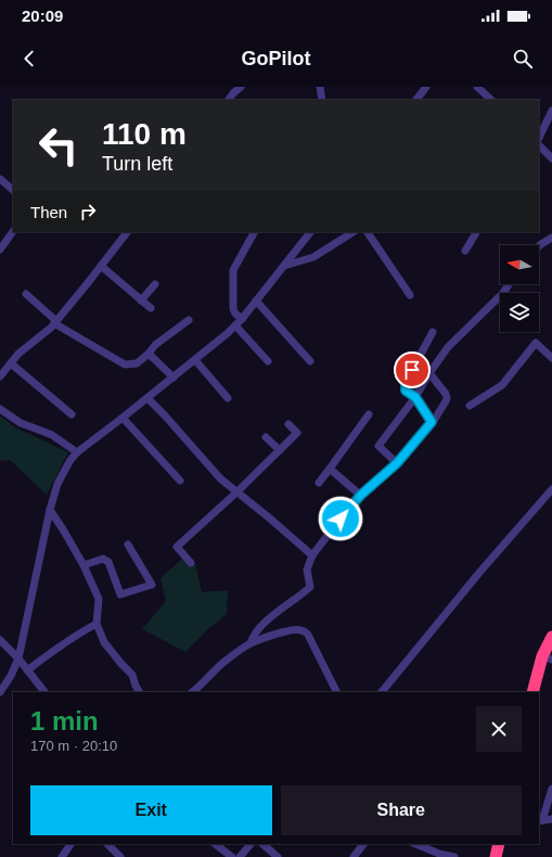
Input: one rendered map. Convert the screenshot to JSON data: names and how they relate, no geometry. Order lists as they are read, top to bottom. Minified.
{"north":"left","page":{"status":"20:09","header":"GoPilot","turn":["110 m","Turn left"],"then":"Then","heading":["1 min","170 m · 20:10"],"buttons":["Exit","Share"]}}
